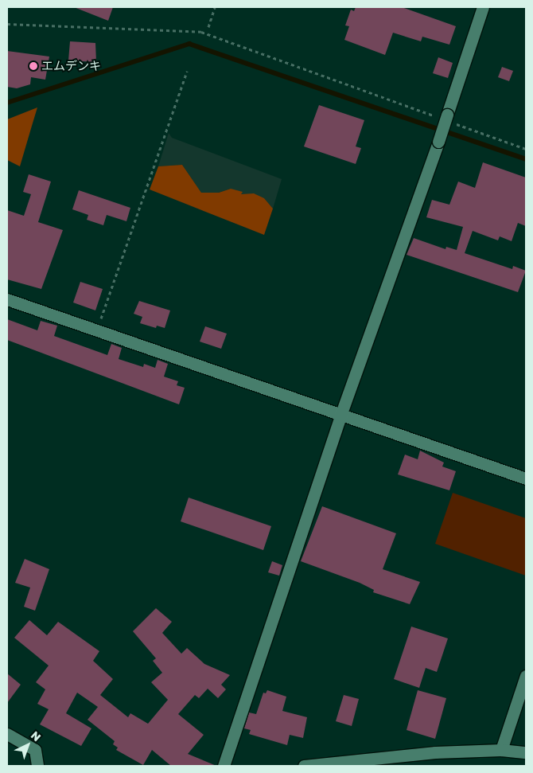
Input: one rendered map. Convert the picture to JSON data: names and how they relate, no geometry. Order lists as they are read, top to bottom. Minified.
{"places":["エムデンキ"],"north":"top right"}
